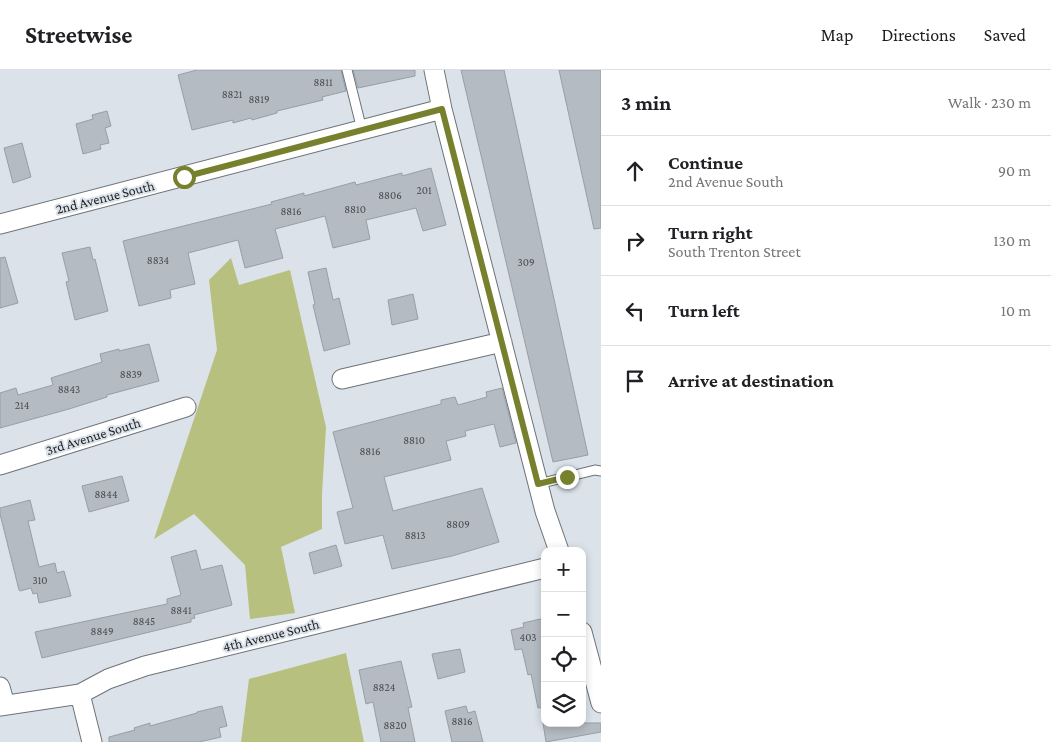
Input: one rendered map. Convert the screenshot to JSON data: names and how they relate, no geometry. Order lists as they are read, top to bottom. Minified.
{"streets":{"street":["2nd Avenue South","3rd Avenue South","4th Avenue South"]},"house_numbers":["8811","8821","8819","201","8806","8810","8816","8834","309","8839","8843","214","8810","8816","8844","8809","8813","310","8841","8845","8849","403","8824","8816","8820"],"page":{"header":"Streetwise","nav":["Map","Directions","Saved"],"heading":["3 min","Walk · 230 m"],"list":[["Continue","2nd Avenue South","90 m"],["Turn right","South Trenton Street","130 m"],["Turn left","10 m"],"Arrive at destination"],"map_buttons":["+","−"]}}
